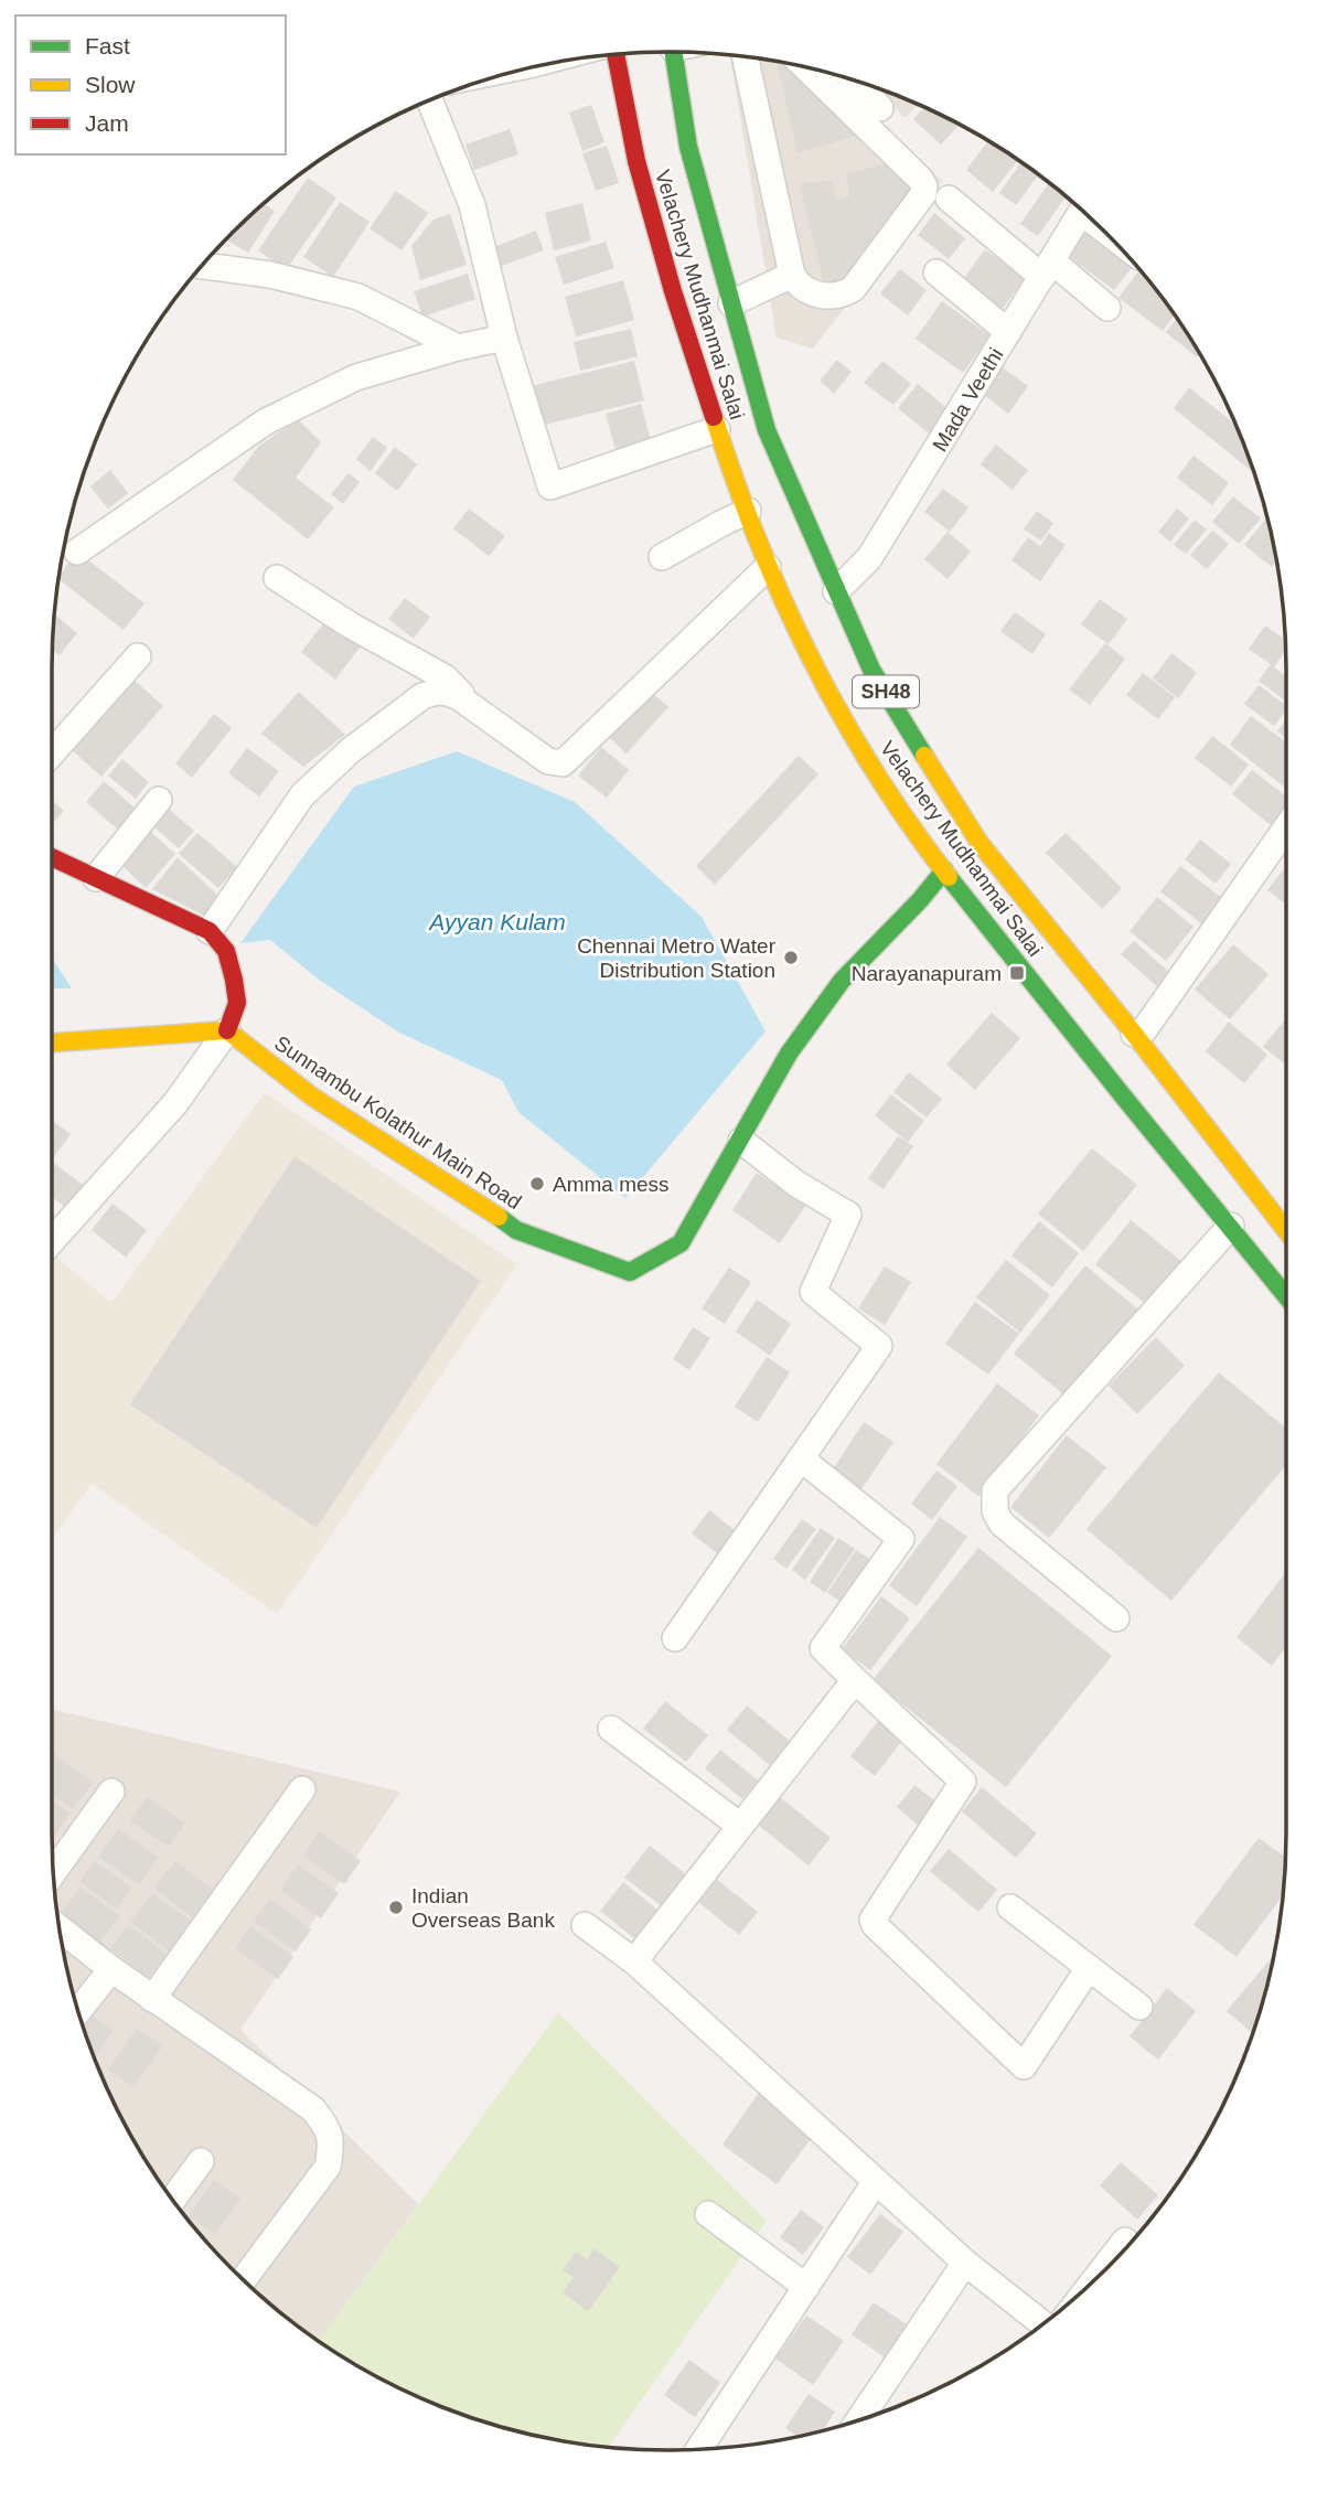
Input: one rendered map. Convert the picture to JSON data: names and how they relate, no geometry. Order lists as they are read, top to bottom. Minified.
{"streets":{"main road":["Velachery Mudhanmai Salai","SH48","Sunnambu Kolathur Main Road"],"street":["Mada Veethi"]},"crossings":[["Velachery Mudhanmai Salai","Mada Veethi"],["Velachery Mudhanmai Salai","Sunnambu Kolathur Main Road"]],"water":["Ayyan Kulam"],"places":{"other":["Chennai Metro Water Distribution Station","Amma mess","Indian Overseas Bank"],"transit":["Narayanapuram"]},"legend":["Fast","Slow","Jam"]}
